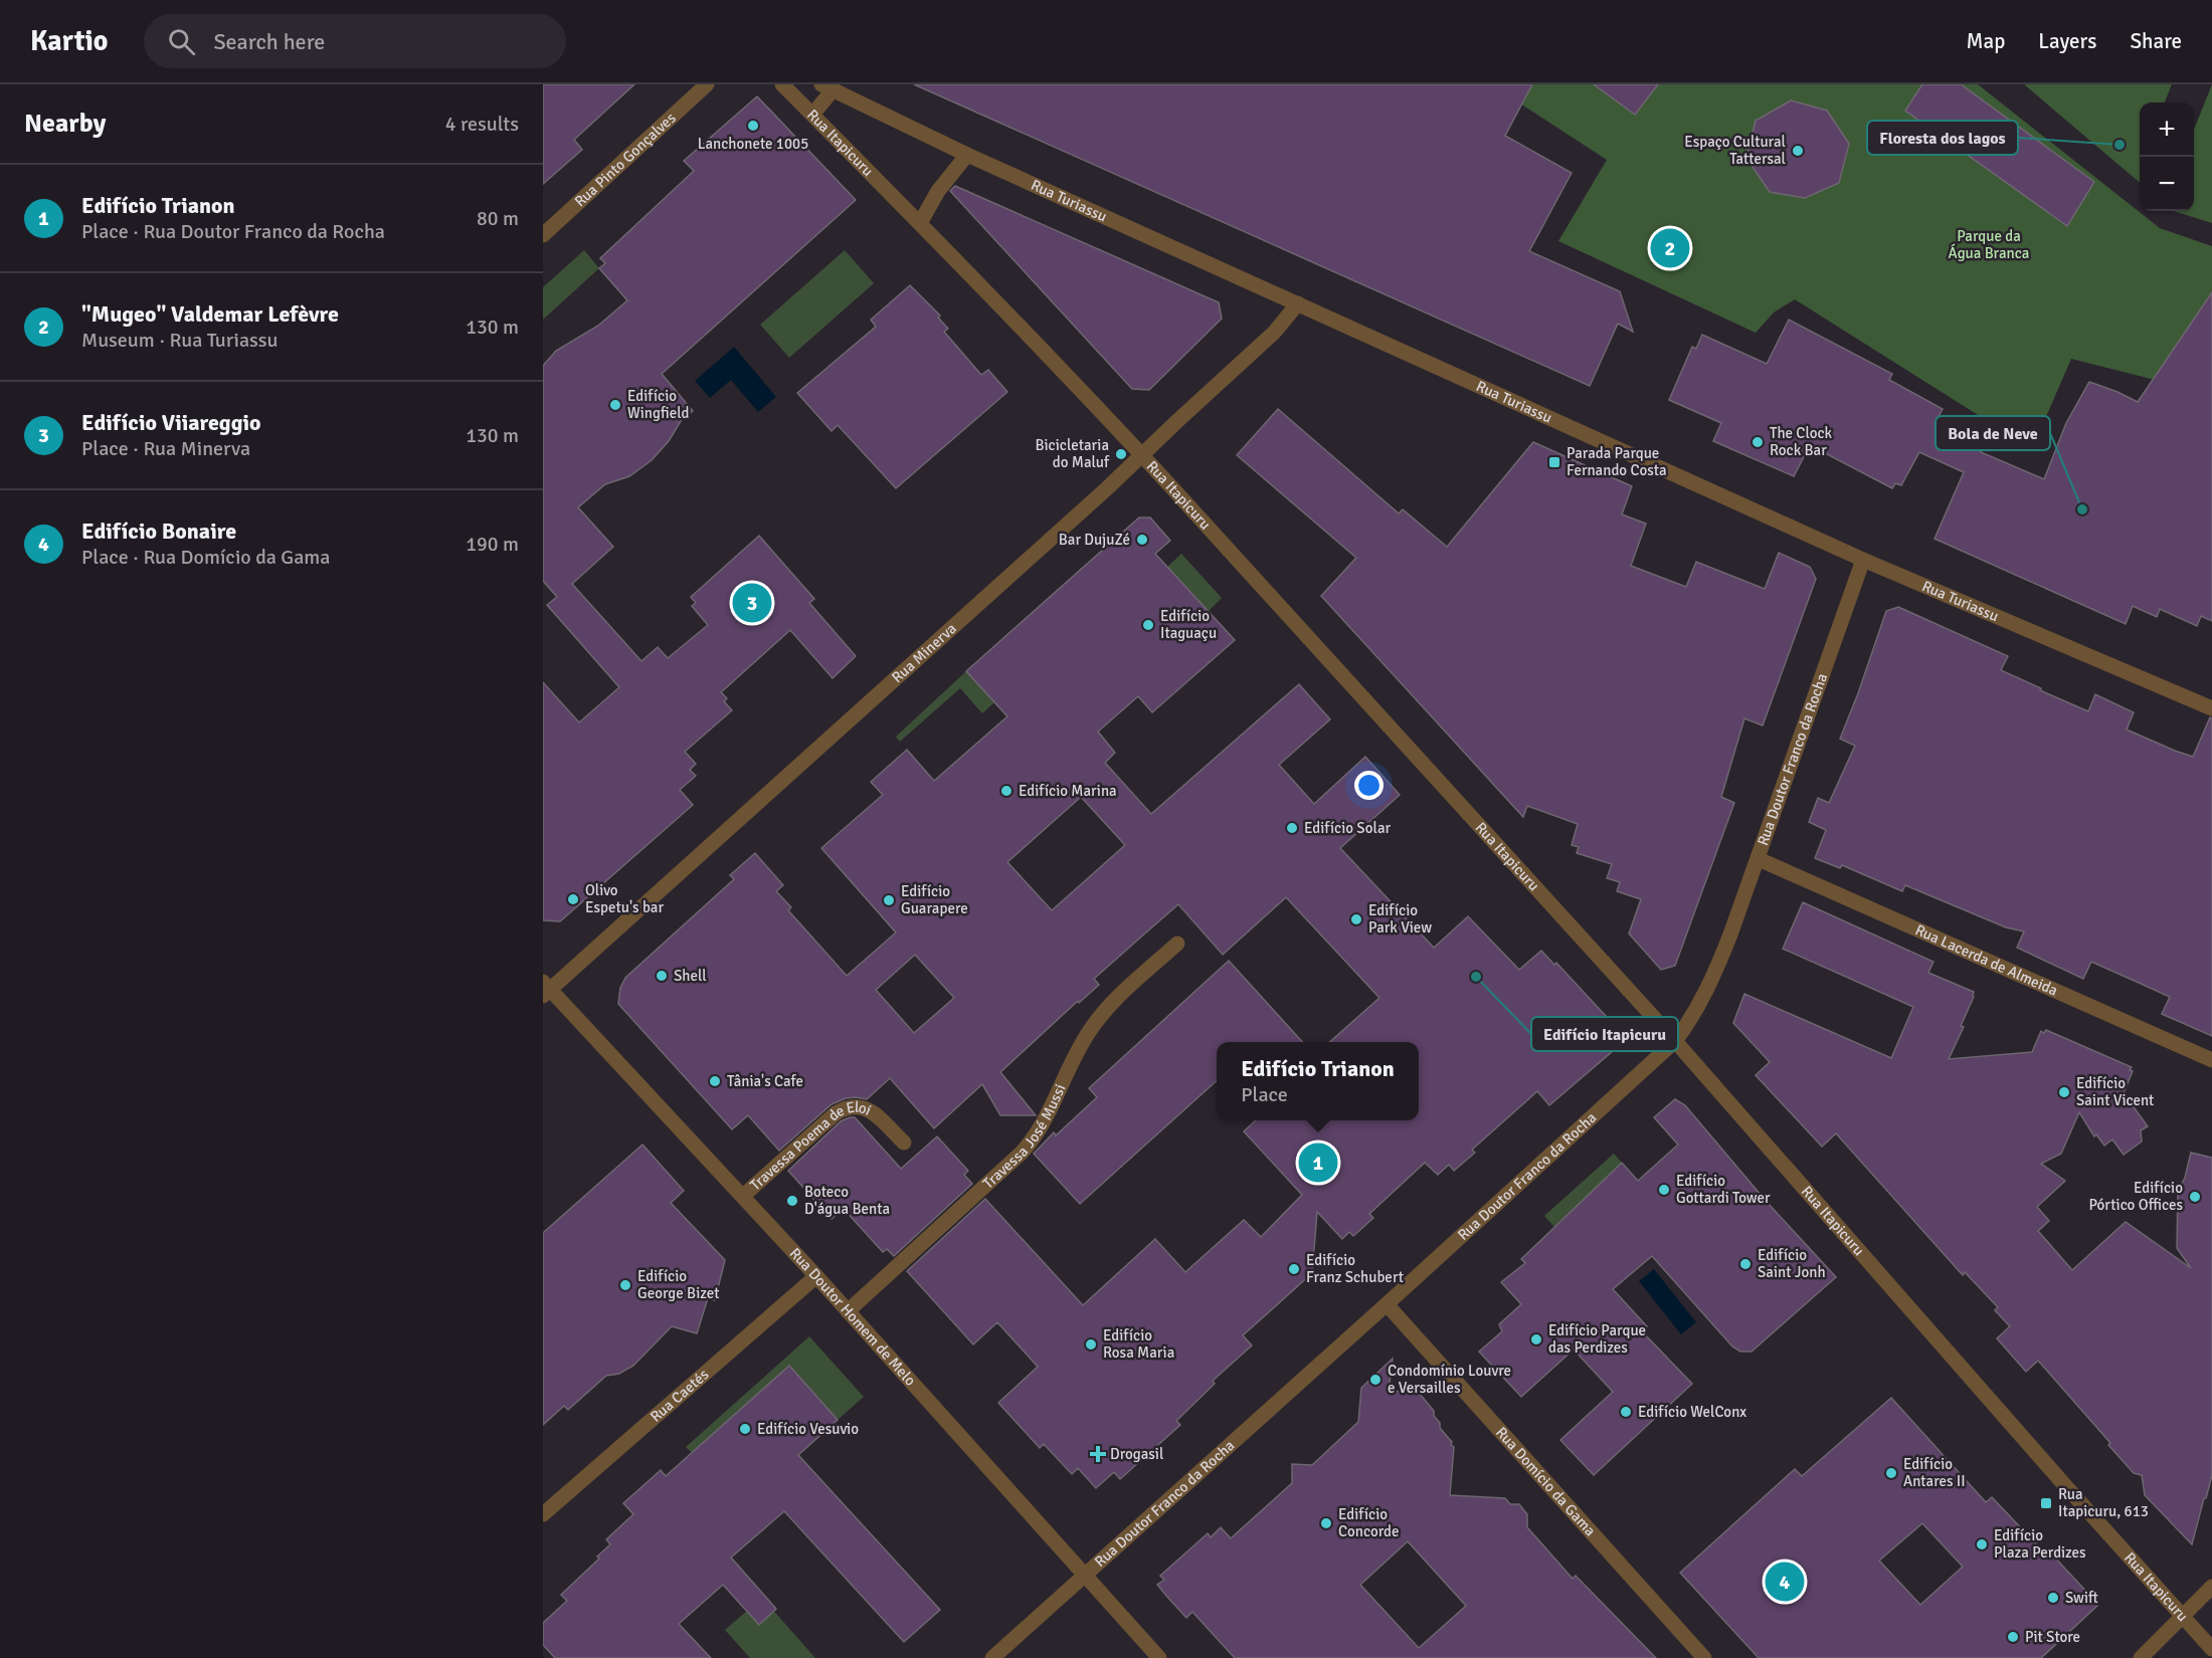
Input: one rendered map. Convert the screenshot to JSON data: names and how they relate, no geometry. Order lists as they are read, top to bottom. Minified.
{"streets":{"street":["Rua Itapicuru","Rua Pinto Gonçalves","Rua Turiassu","Rua Minerva","Rua Doutor Franco da Rocha","Rua Lacerda de Almeida","Travessa José Mussi","Travessa Poema de Eloi","Rua Doutor Homem de Melo","Rua Caetés","Rua Domício da Gama"]},"crossings":[["Rua Itapicuru","Rua Minerva"],["Rua Itapicuru","Rua Doutor Franco da Rocha"],["Rua Turiassu","Rua Minerva"],["Rua Turiassu","Rua Doutor Franco da Rocha"],["Rua Minerva","Rua Doutor Homem de Melo"],["Rua Doutor Franco da Rocha","Rua Lacerda de Almeida"],["Rua Doutor Franco da Rocha","Rua Doutor Homem de Melo"],["Rua Doutor Franco da Rocha","Rua Domício da Gama"],["Travessa José Mussi","Rua Doutor Homem de Melo"],["Travessa Poema de Eloi","Rua Doutor Homem de Melo"],["Rua Doutor Homem de Melo","Rua Caetés"]],"parks":["Parque da Água Branca"],"places":{"other":["Lanchonete 1005","Floresta dos lagos","Espaço Cultural Tattersal","Edifício Wingfield","The Clock Rock Bar","Bicicletaria do Maluf","Bola de Neve","Bar DujuZé","Edifício Itaguaçu","Edifício Marina","Edifício Solar","Olivo Espetu's bar","Edifício Guarapere","Edifício Park View","Shell","Edifício Itapicuru","Tânia's Cafe","Edifício Saint Vicent","Edifício Gottardi Tower","Edifício Pórtico Offices","Boteco D'água Benta","Edifício Saint Jonh","Edifício Franz Schubert","Edifício George Bizet","Edifício Parque das Perdizes","Edifício Rosa Maria","Condomínio Louvre e Versailles","Edifício WelConx","Edifício Vesuvio","Edifício Antares II","Edifício Concorde","Edifício Plaza Perdizes","Swift","Pit Store"],"transit":["Parada Parque Fernando Costa","Rua Itapicuru, 613"],"health":["Drogasil"]},"page":{"header":"Kartio","search":"Search here","nav":["Map","Layers","Share"],"heading":["Nearby","4 results"],"map_buttons":["+","−"],"list":[{"mark":"1","name":"Edifício Trianon","note":"Place · Rua Doutor Franco da Rocha","value":"80 m"},{"mark":"2","name":"\"Mugeo\" Valdemar Lefèvre","note":"Museum · Rua Turiassu","value":"130 m"},{"mark":"3","name":"Edifício Viiareggio","note":"Place · Rua Minerva","value":"130 m"},{"mark":"4","name":"Edifício Bonaire","note":"Place · Rua Domício da Gama","value":"190 m"}],"pins":["2","3","1","4"],"popup":["Edifício Trianon","Place"]}}
